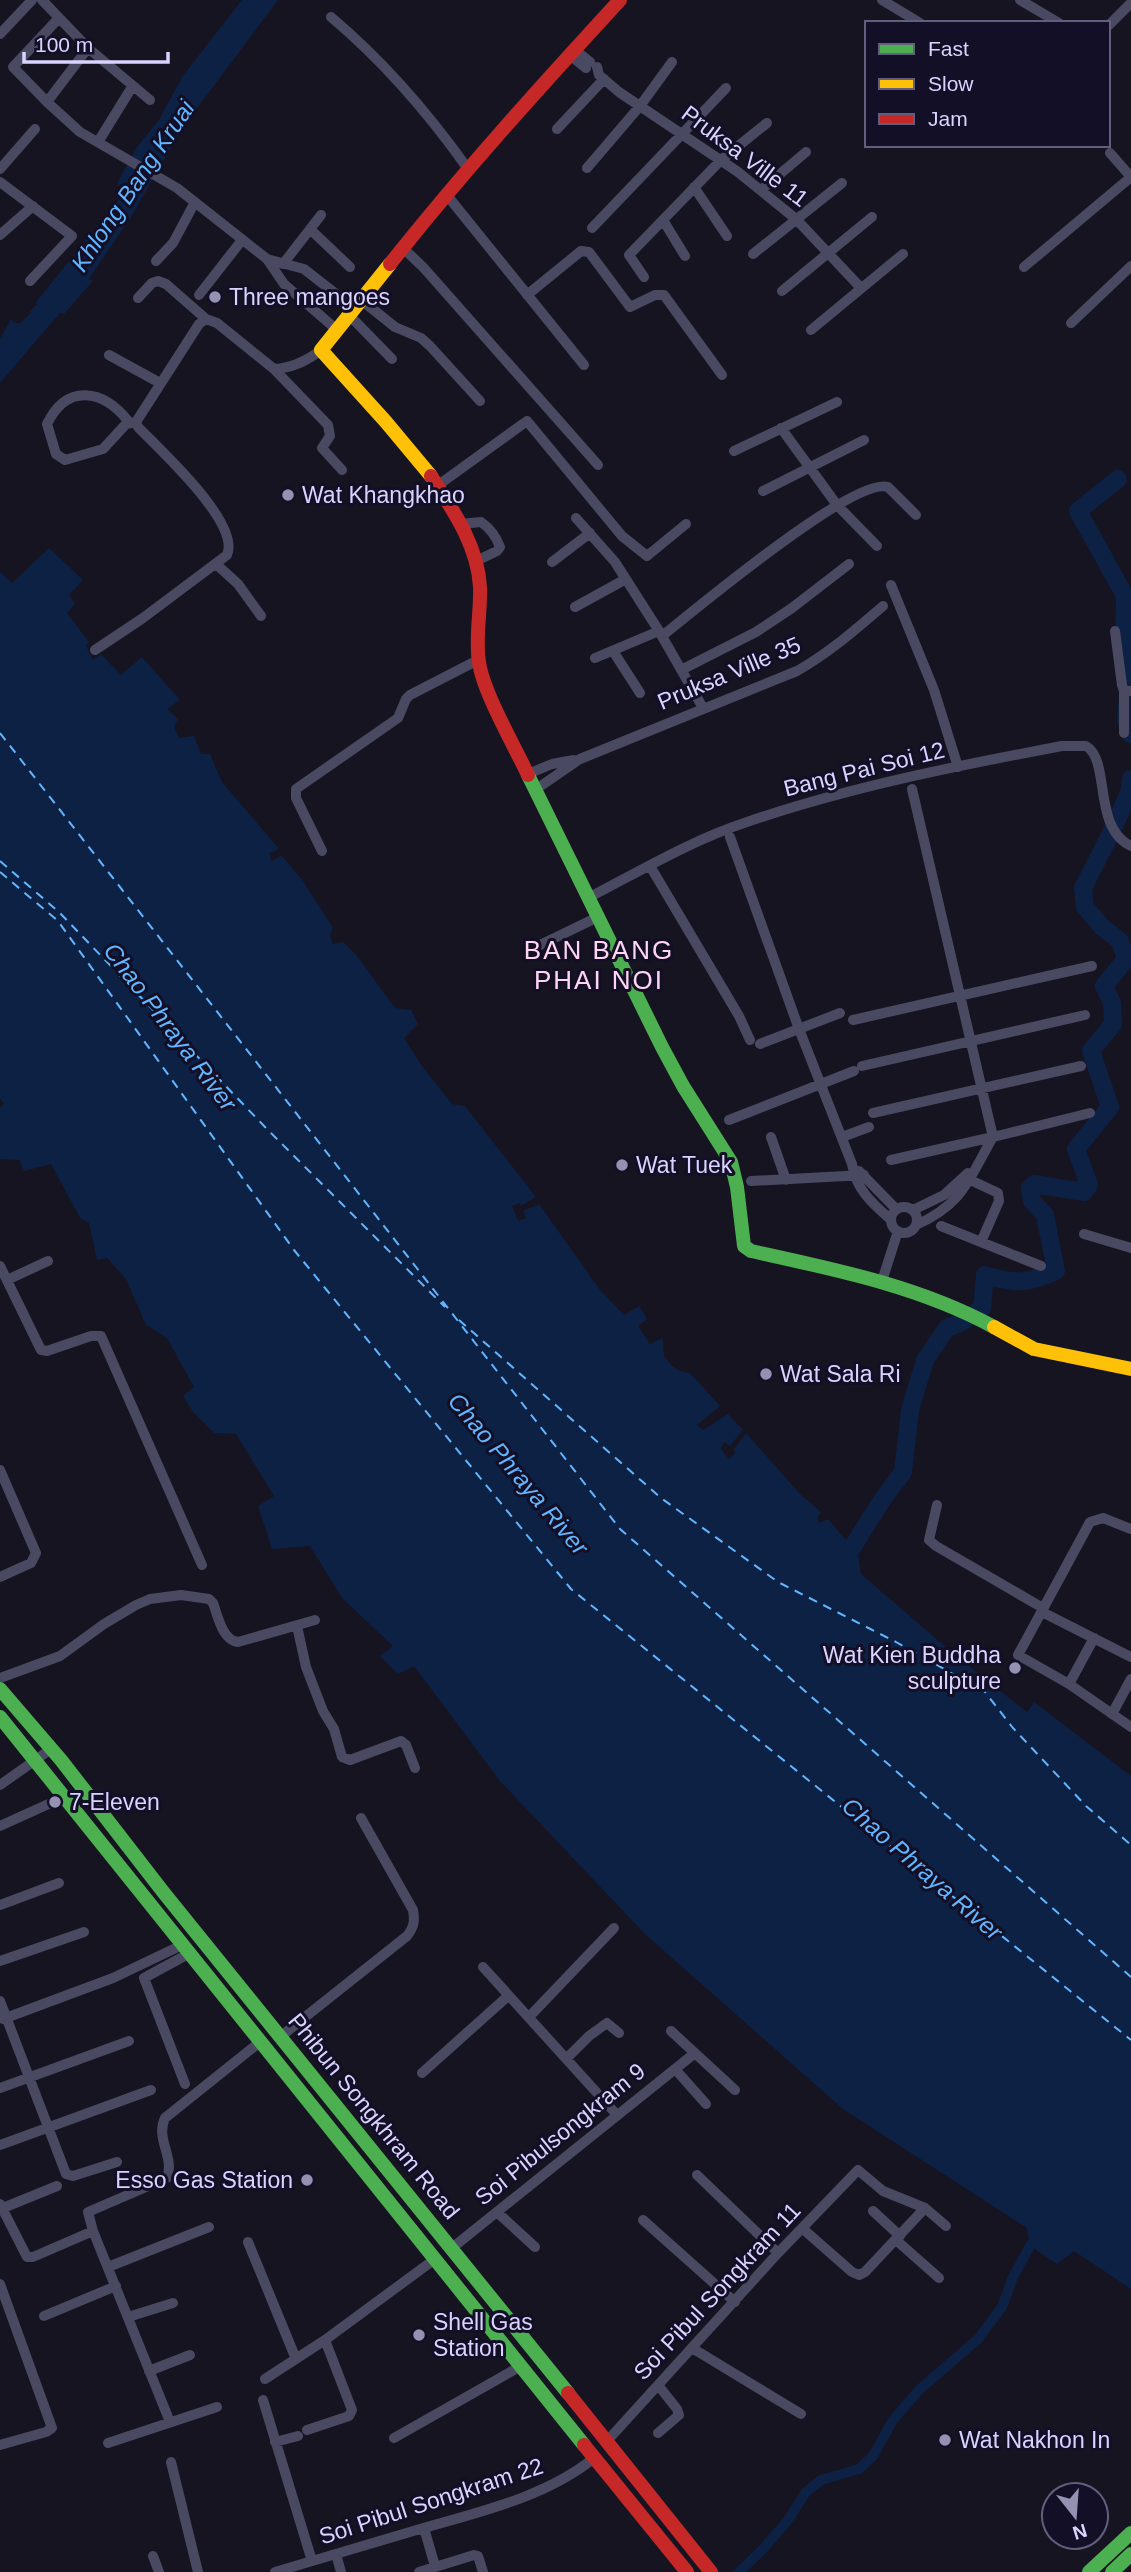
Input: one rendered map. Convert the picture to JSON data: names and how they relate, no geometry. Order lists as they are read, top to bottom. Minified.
{"streets":{"main road":["Phibun Songkhram Road"],"street":["Pruksa Ville 11","Pruksa Ville 35","Bang Pai Soi 12","Soi Pibulsongkram 9","Soi Pibul Songkram 11","Soi Pibul Songkram 22"]},"crossings":[["Phibun Songkhram Road","Soi Pibulsongkram 9"],["Phibun Songkhram Road","Soi Pibul Songkram 11"],["Phibun Songkhram Road","Soi Pibul Songkram 22"]],"districts":["BAN BANG PHAI NOI"],"water":["Khlong Bang Kruai","Chao Phraya River"],"places":["Three mangoes","Wat Khangkhao","Wat Tuek","Wat Sala Ri","Wat Kien Buddha sculpture","7-Eleven","Esso Gas Station","Shell Gas Station","Wat Nakhon In"],"legend":["Fast","Slow","Jam"],"scale_bar":"100 m","north":"bottom"}
